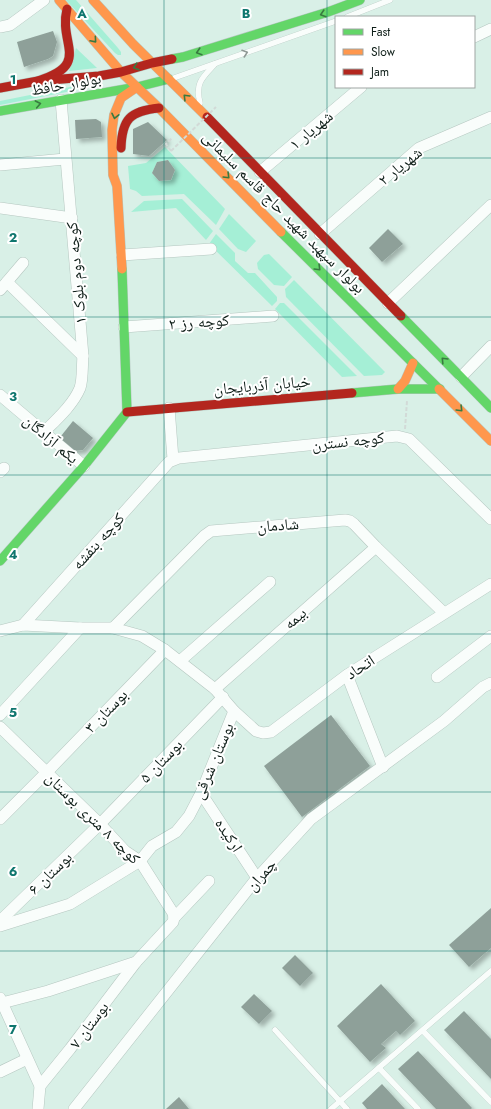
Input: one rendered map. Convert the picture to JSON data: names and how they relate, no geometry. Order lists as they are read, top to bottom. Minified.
{"streets":{"main road":["بولوار حافظ","بولوار سپهبد شهید حاج قاسم سلیمانی","خیابان آذربایجان"],"street":["شهریار ۱","شهریار ۲","کوچه دوم بلوک ۱","کوچه رز ۲","یکم آزادگان","کوچه نسترن","شادمان","کوچه بنفشه","بیمه","اتحاد","بوستان ۳","بوستان ۵","بوستان شرقی","کوچه ۸ متری بوستان","ارکیده","بوستان ۶","چمران","بوستان ۷"]},"crossings":[["بولوار حافظ","بولوار سپهبد شهید حاج قاسم سلیمانی"],["بولوار حافظ","کوچه دوم بلوک ۱"],["شهریار ۱","بولوار سپهبد شهید حاج قاسم سلیمانی"],["شهریار ۲","بولوار سپهبد شهید حاج قاسم سلیمانی"],["بولوار سپهبد شهید حاج قاسم سلیمانی","خیابان آذربایجان"],["کوچه دوم بلوک ۱","یکم آزادگان"],["کوچه نسترن","کوچه بنفشه"],["شادمان","بیمه"],["شادمان","اتحاد"],["شادمان","بوستان شرقی"],["کوچه بنفشه","بوستان شرقی"],["بیمه","بوستان شرقی"],["اتحاد","بوستان شرقی"],["بوستان ۳","بوستان شرقی"],["بوستان ۳","کوچه ۸ متری بوستان"],["بوستان ۵","بوستان شرقی"],["بوستان ۵","کوچه ۸ متری بوستان"],["بوستان ۵","بوستان ۶"],["بوستان شرقی","کوچه ۸ متری بوستان"],["بوستان شرقی","ارکیده"],["کوچه ۸ متری بوستان","بوستان ۶"],["کوچه ۸ متری بوستان","بوستان ۷"],["ارکیده","چمران"]],"legend":["Fast","Slow","Jam"],"grid":{"columns":["A","B"],"rows":["1","2","3","4","5","6","7"]}}
